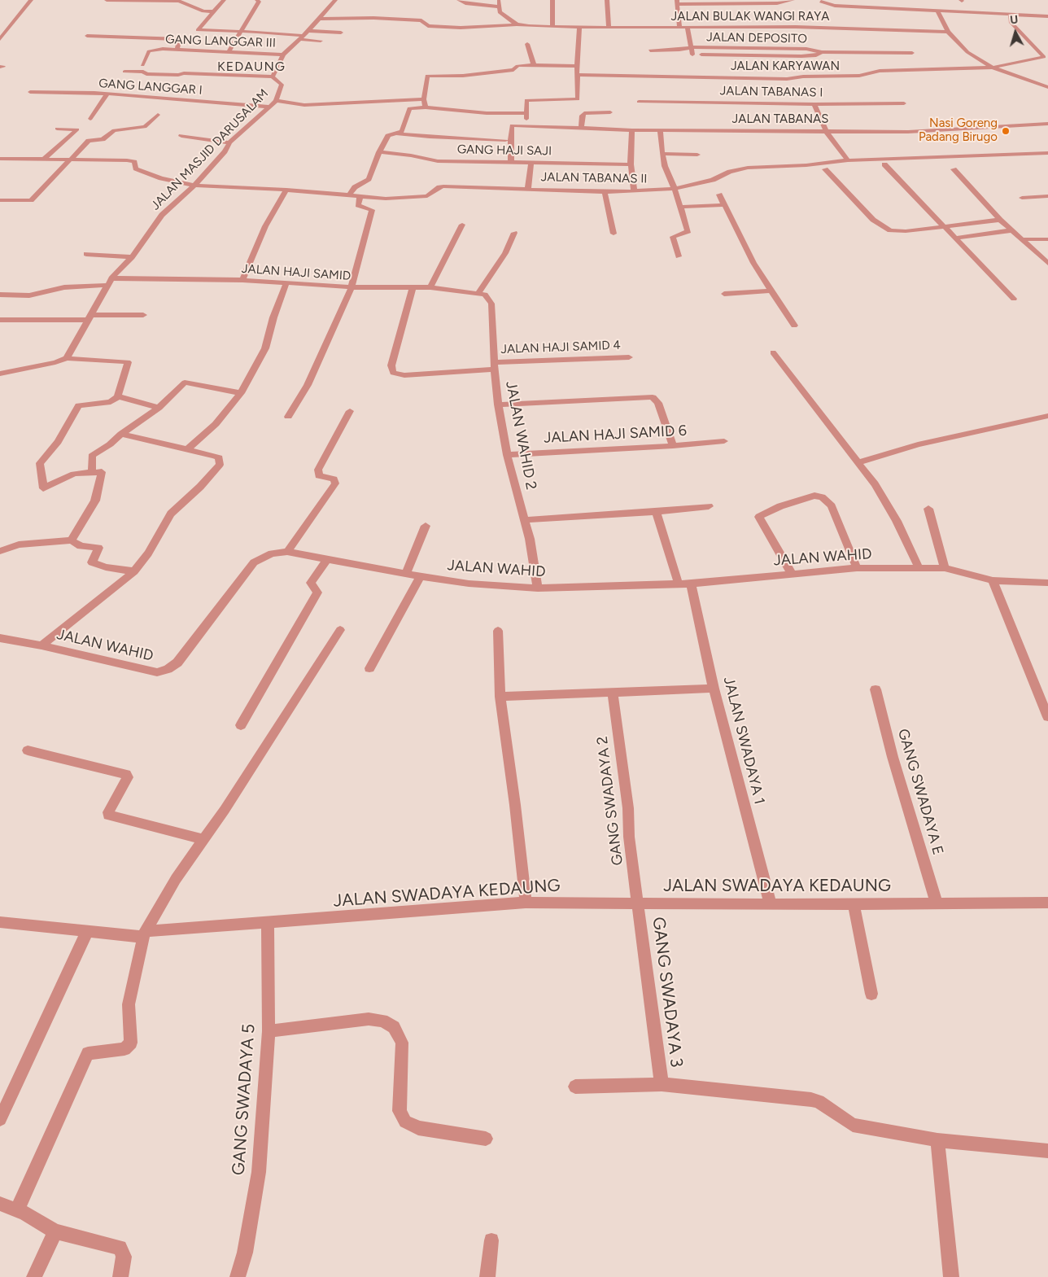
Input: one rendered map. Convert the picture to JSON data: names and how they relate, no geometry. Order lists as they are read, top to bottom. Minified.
{"streets":{"street":["JALAN BULAK WANGI RAYA","JALAN DEPOSITO","GANG LANGGAR III","JALAN KARYAWAN","GANG LANGGAR I","JALAN TABANAS I","JALAN TABANAS","JALAN MASJID DARUSALAM","GANG HAJI SAJI","JALAN TABANAS II","JALAN HAJI SAMID","JALAN HAJI SAMID 4","JALAN HAJI SAMID 6","JALAN WAHID 2","JALAN WAHID","JALAN SWADAYA 1","GANG SWADAYA E","GANG SWADAYA 2","JALAN SWADAYA KEDAUNG","GANG SWADAYA 3","GANG SWADAYA 5"]},"crossings":[["JALAN BULAK WANGI RAYA","JALAN DEPOSITO"],["JALAN BULAK WANGI RAYA","JALAN MASJID DARUSALAM"],["GANG LANGGAR III","JALAN MASJID DARUSALAM"],["GANG LANGGAR I","JALAN MASJID DARUSALAM"],["JALAN TABANAS","GANG HAJI SAJI"],["JALAN MASJID DARUSALAM","JALAN TABANAS II"],["JALAN MASJID DARUSALAM","JALAN HAJI SAMID"],["JALAN HAJI SAMID","JALAN HAJI SAMID 4"],["JALAN HAJI SAMID","JALAN WAHID 2"],["JALAN HAJI SAMID 4","JALAN WAHID 2"],["JALAN HAJI SAMID 6","JALAN WAHID 2"],["JALAN WAHID 2","JALAN WAHID"],["JALAN WAHID","JALAN SWADAYA 1"],["JALAN SWADAYA 1","JALAN SWADAYA KEDAUNG"],["GANG SWADAYA E","JALAN SWADAYA KEDAUNG"],["GANG SWADAYA 2","JALAN SWADAYA KEDAUNG"],["GANG SWADAYA 2","GANG SWADAYA 3"],["JALAN SWADAYA KEDAUNG","GANG SWADAYA 3"],["JALAN SWADAYA KEDAUNG","GANG SWADAYA 5"]],"districts":["KEDAUNG"],"places":["Nasi Goreng Padang Birugo"],"north":"top"}
